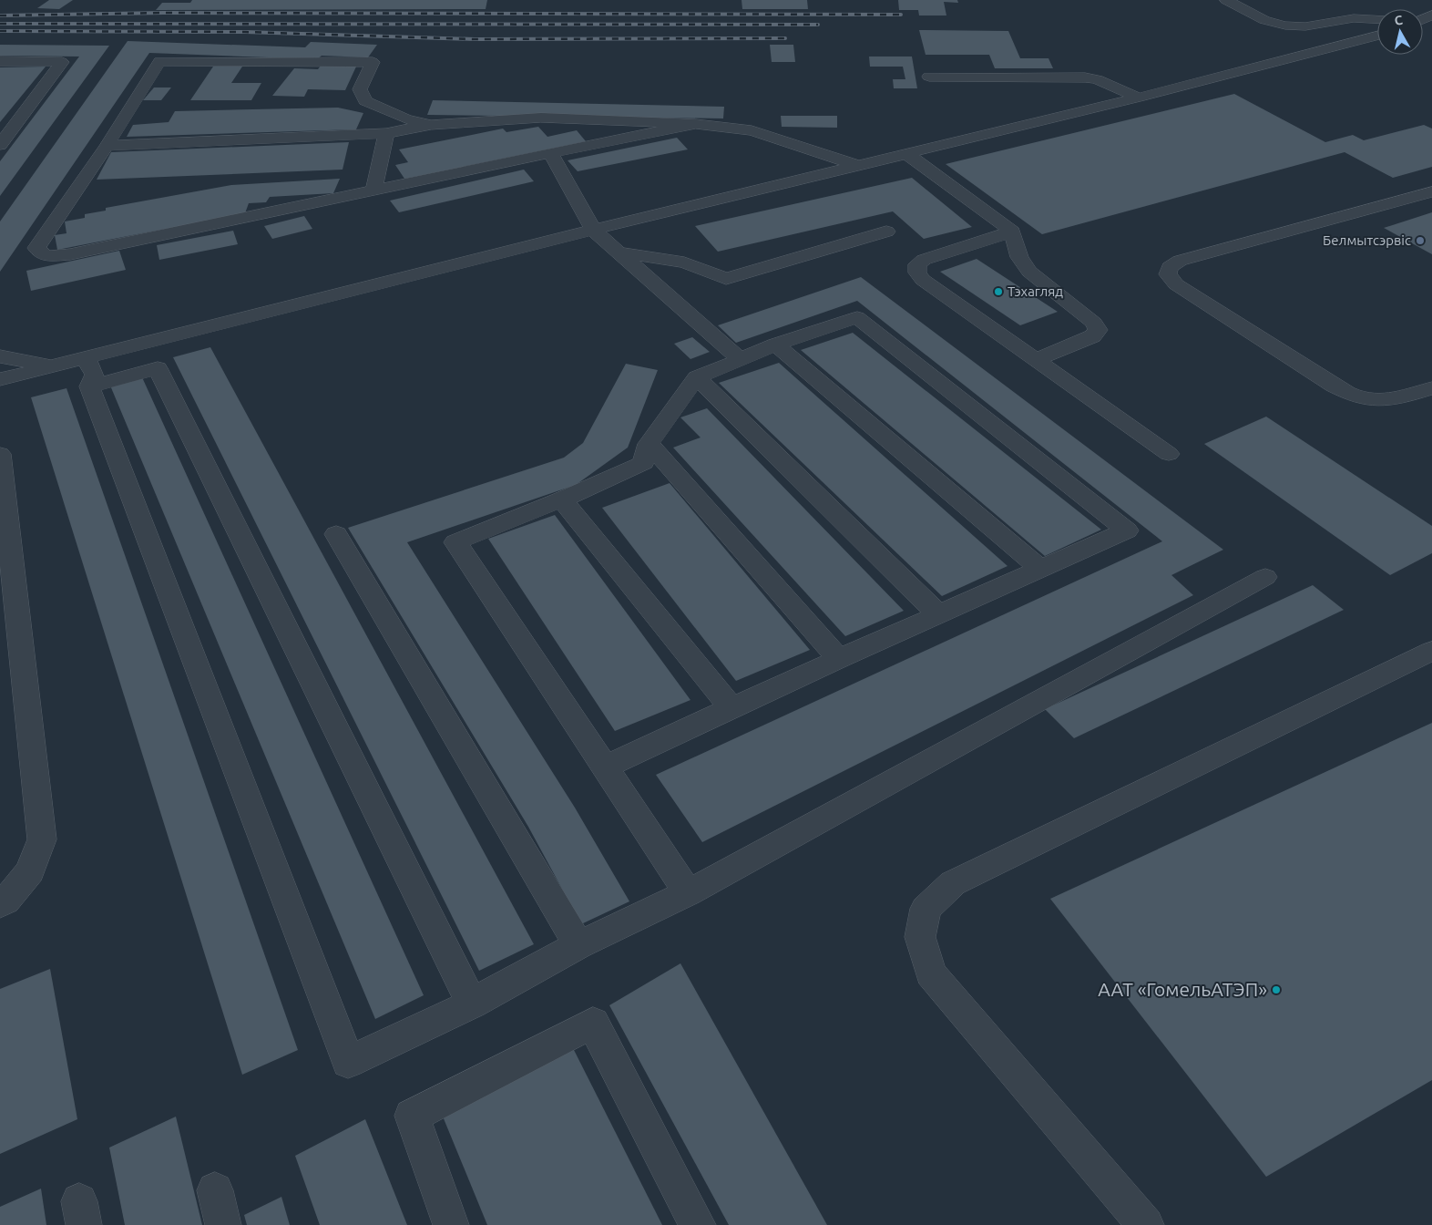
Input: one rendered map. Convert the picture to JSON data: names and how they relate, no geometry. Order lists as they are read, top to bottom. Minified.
{"places":["Белмытсэрвіс","Тэхагляд","ААТ «ГомельАТЭП»"],"north":"top"}
